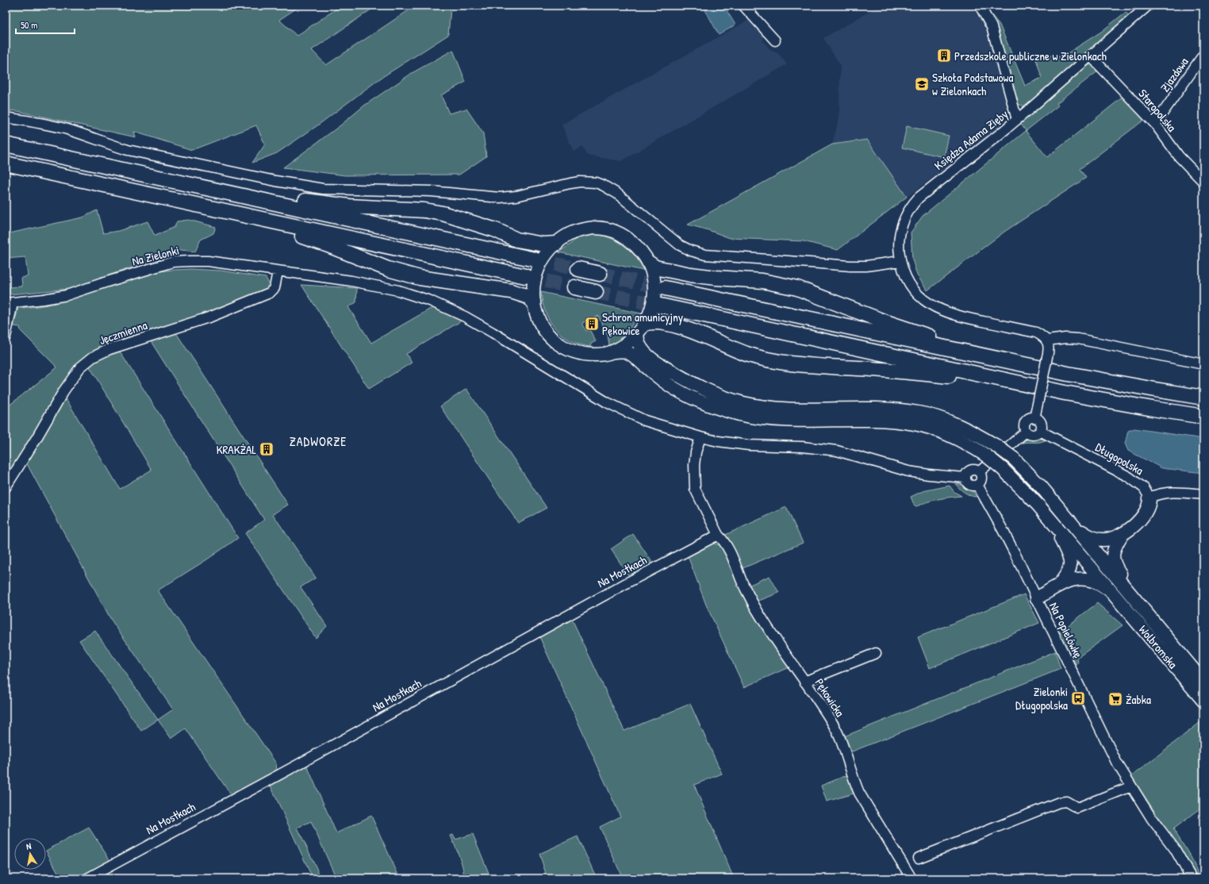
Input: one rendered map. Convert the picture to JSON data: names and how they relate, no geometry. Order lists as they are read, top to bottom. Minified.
{"streets":{"main road":["Wolbromska"],"street":["Zjazdowa","Staropolska","Księdza Adama Zięby","Na Zielonki","Jęczmienna","Długopolska","Na Mostkach","Na Popielówkę","Pękowicka"]},"crossings":[["Zjazdowa","Staropolska"],["Staropolska","Księdza Adama Zięby"],["Na Zielonki","Jęczmienna"],["Na Zielonki","Na Popielówkę"],["Na Zielonki","Pękowicka"],["Na Mostkach","Pękowicka"]],"districts":["ZADWORZE"],"places":{"building":["Przedszkole publiczne w Zielonkach","Schron amunicyjny Pękowice","KRAKŻAL"],"school or university":["Szkoła Podstawowa w Zielonkach"],"bus stop":["Zielonki Długopolska"],"supermarket":["Żabka"]},"scale_bar":"50 m","north":"top"}
